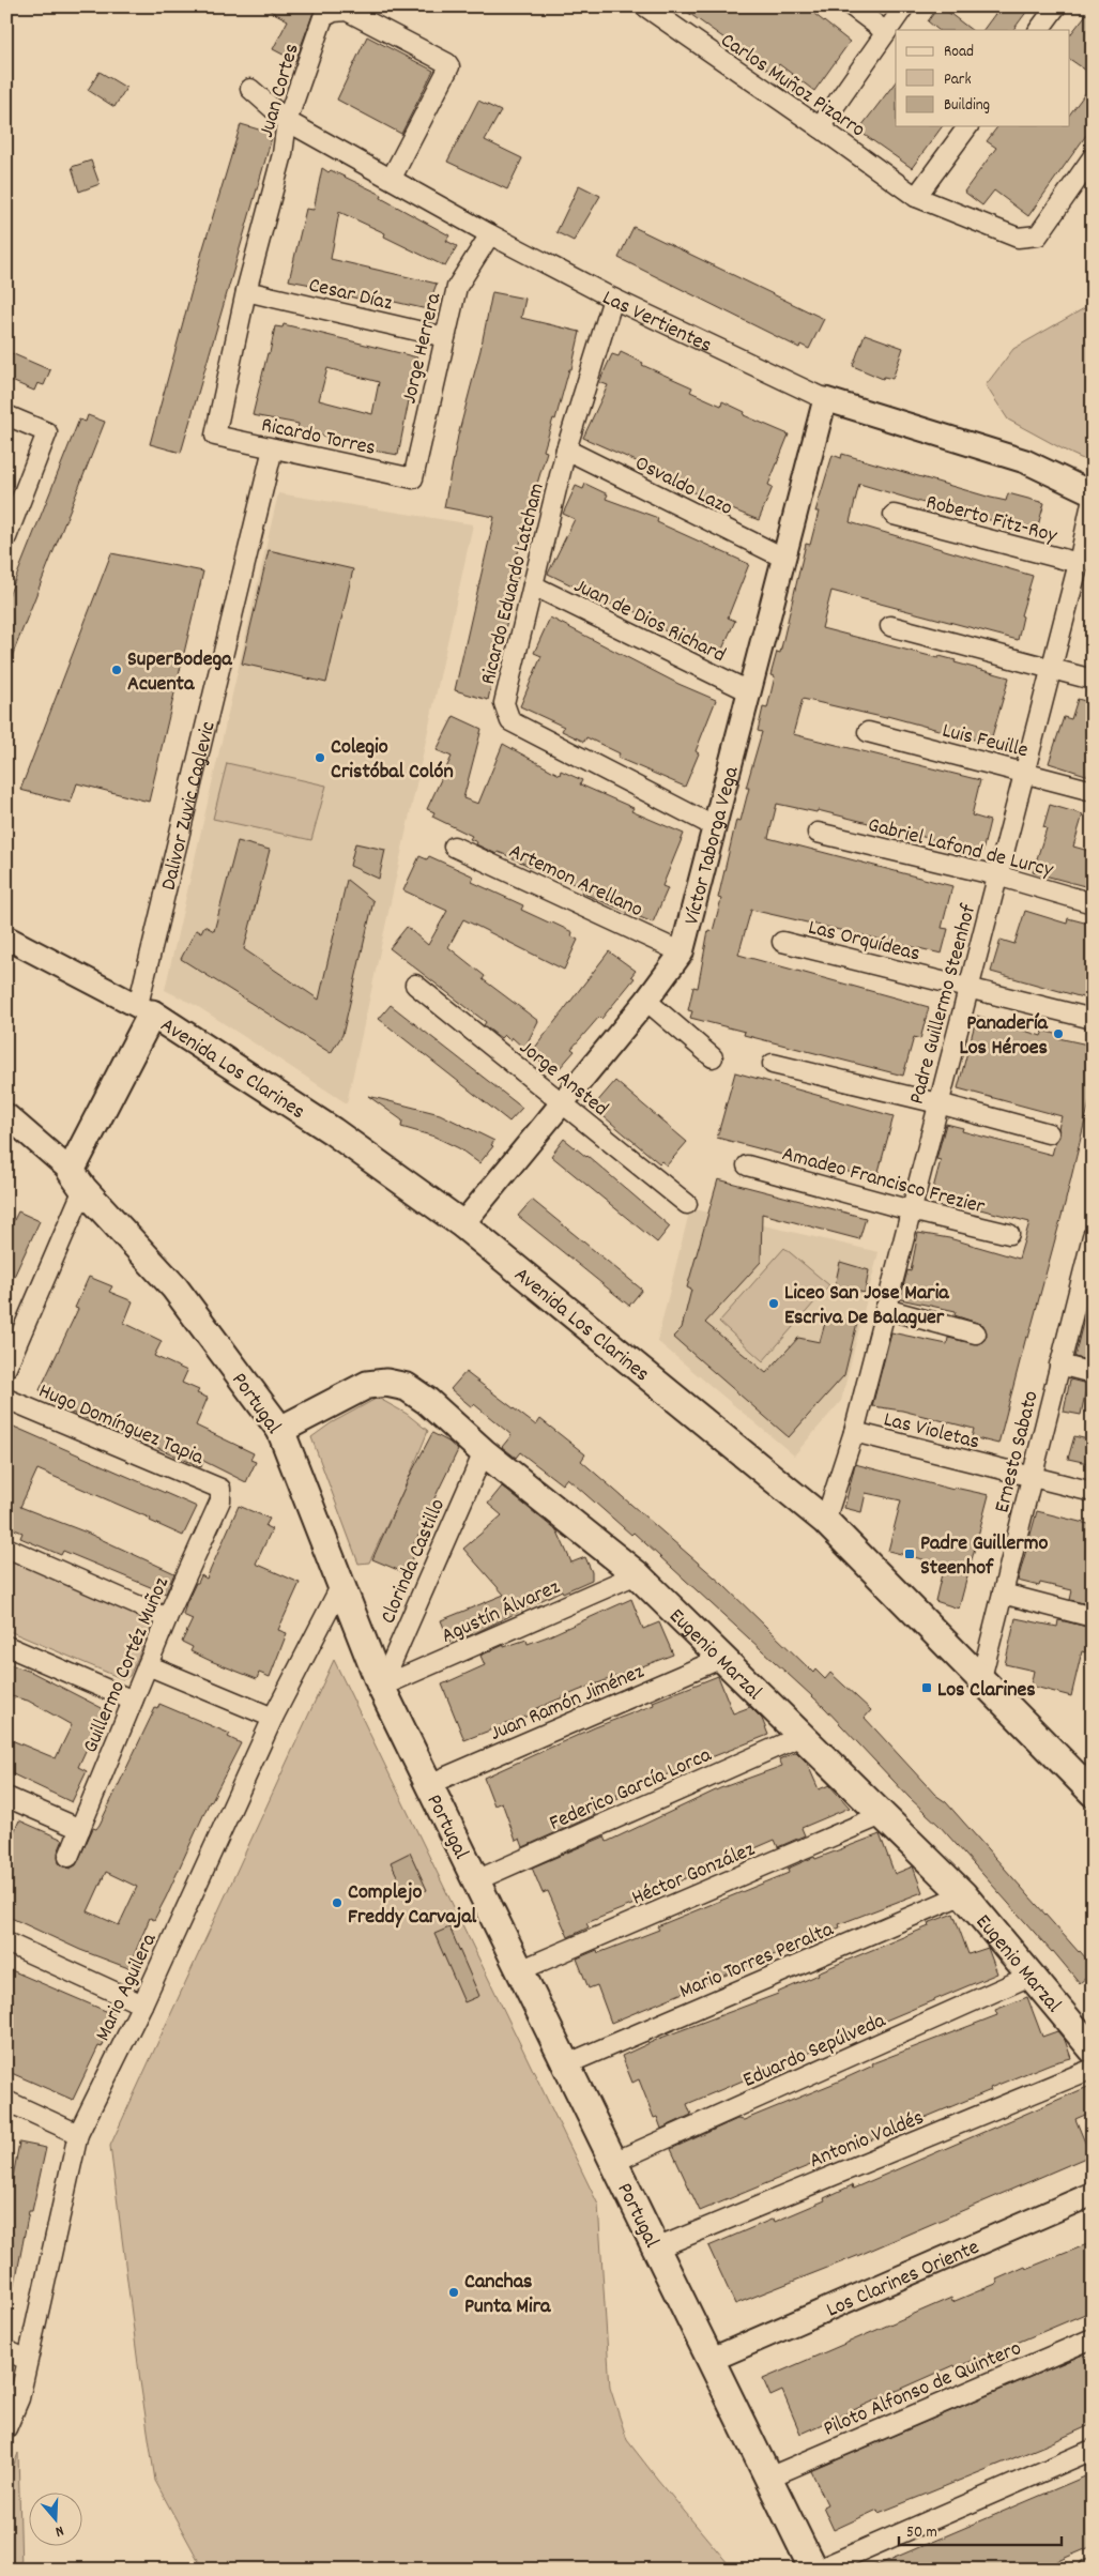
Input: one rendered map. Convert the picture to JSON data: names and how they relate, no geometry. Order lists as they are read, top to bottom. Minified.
{"streets":{"main road":["Dalivor Zuvic Caglevic","Avenida Los Clarines","Portugal","Eugenio Marzal"],"street":["Carlos Muñoz Pizarro","Juan Cortes","Cesar Díaz","Las Vertientes","Jorge Herrera","Ricardo Torres","Osvaldo Lazo","Roberto Fitz-Roy","Ricardo Eduardo Latcham","Juan de Dios Richard","Luis Feuille","Víctor Taborga Vega","Gabriel Lafond de Lurcy","Artemon Arellano","Las Orquídeas","Padre Guillermo Steenhof","Jorge Ansted","Amadeo Francisco Frezier","Hugo Domínguez Tapia","Las Violetas","Ernesto Sabato","Clorinda Castillo","Agustín Álvarez","Guillermo Cortéz Muñoz","Juan Ramón Jiménez","Federico García Lorca","Héctor González","Mario Torres Peralta","Mario Aguilera","Eduardo Sepúlveda","Antonio Valdés","Los Clarines Oriente","Piloto Alfonso de Quintero"]},"crossings":[["Juan Cortes","Cesar Díaz"],["Juan Cortes","Las Vertientes"],["Juan Cortes","Ricardo Torres"],["Cesar Díaz","Jorge Herrera"],["Las Vertientes","Jorge Herrera"],["Las Vertientes","Ricardo Eduardo Latcham"],["Las Vertientes","Víctor Taborga Vega"],["Jorge Herrera","Ricardo Torres"],["Ricardo Torres","Dalivor Zuvic Caglevic"],["Osvaldo Lazo","Ricardo Eduardo Latcham"],["Osvaldo Lazo","Víctor Taborga Vega"],["Roberto Fitz-Roy","Padre Guillermo Steenhof"],["Ricardo Eduardo Latcham","Juan de Dios Richard"],["Ricardo Eduardo Latcham","Víctor Taborga Vega"],["Juan de Dios Richard","Víctor Taborga Vega"],["Luis Feuille","Padre Guillermo Steenhof"],["Dalivor Zuvic Caglevic","Avenida Los Clarines"],["Dalivor Zuvic Caglevic","Portugal"],["Víctor Taborga Vega","Artemon Arellano"],["Víctor Taborga Vega","Avenida Los Clarines"],["Víctor Taborga Vega","Jorge Ansted"],["Gabriel Lafond de Lurcy","Padre Guillermo Steenhof"],["Las Orquídeas","Padre Guillermo Steenhof"],["Padre Guillermo Steenhof","Avenida Los Clarines"],["Padre Guillermo Steenhof","Amadeo Francisco Frezier"],["Padre Guillermo Steenhof","Las Violetas"],["Avenida Los Clarines","Ernesto Sabato"],["Portugal","Clorinda Castillo"],["Portugal","Agustín Álvarez"],["Portugal","Eugenio Marzal"],["Portugal","Juan Ramón Jiménez"],["Portugal","Federico García Lorca"],["Portugal","Héctor González"],["Portugal","Mario Torres Peralta"],["Portugal","Mario Aguilera"],["Portugal","Eduardo Sepúlveda"],["Portugal","Antonio Valdés"],["Portugal","Los Clarines Oriente"],["Portugal","Piloto Alfonso de Quintero"],["Hugo Domínguez Tapia","Guillermo Cortéz Muñoz"],["Las Violetas","Ernesto Sabato"],["Clorinda Castillo","Agustín Álvarez"],["Clorinda Castillo","Eugenio Marzal"],["Agustín Álvarez","Eugenio Marzal"],["Eugenio Marzal","Juan Ramón Jiménez"],["Eugenio Marzal","Federico García Lorca"],["Eugenio Marzal","Héctor González"],["Eugenio Marzal","Mario Torres Peralta"],["Eugenio Marzal","Eduardo Sepúlveda"]],"places":{"other":["SuperBodega Acuenta","Colegio Cristóbal Colón","Panadería Los Héroes","Liceo San Jose Maria Escriva De Balaguer","Complejo Freddy Carvajal","Canchas Punta Mira"],"transit":["Padre Guillermo Steenhof","Los Clarines"]},"legend":["Road","Park","Building"],"scale_bar":"50 m","north":"bottom"}
